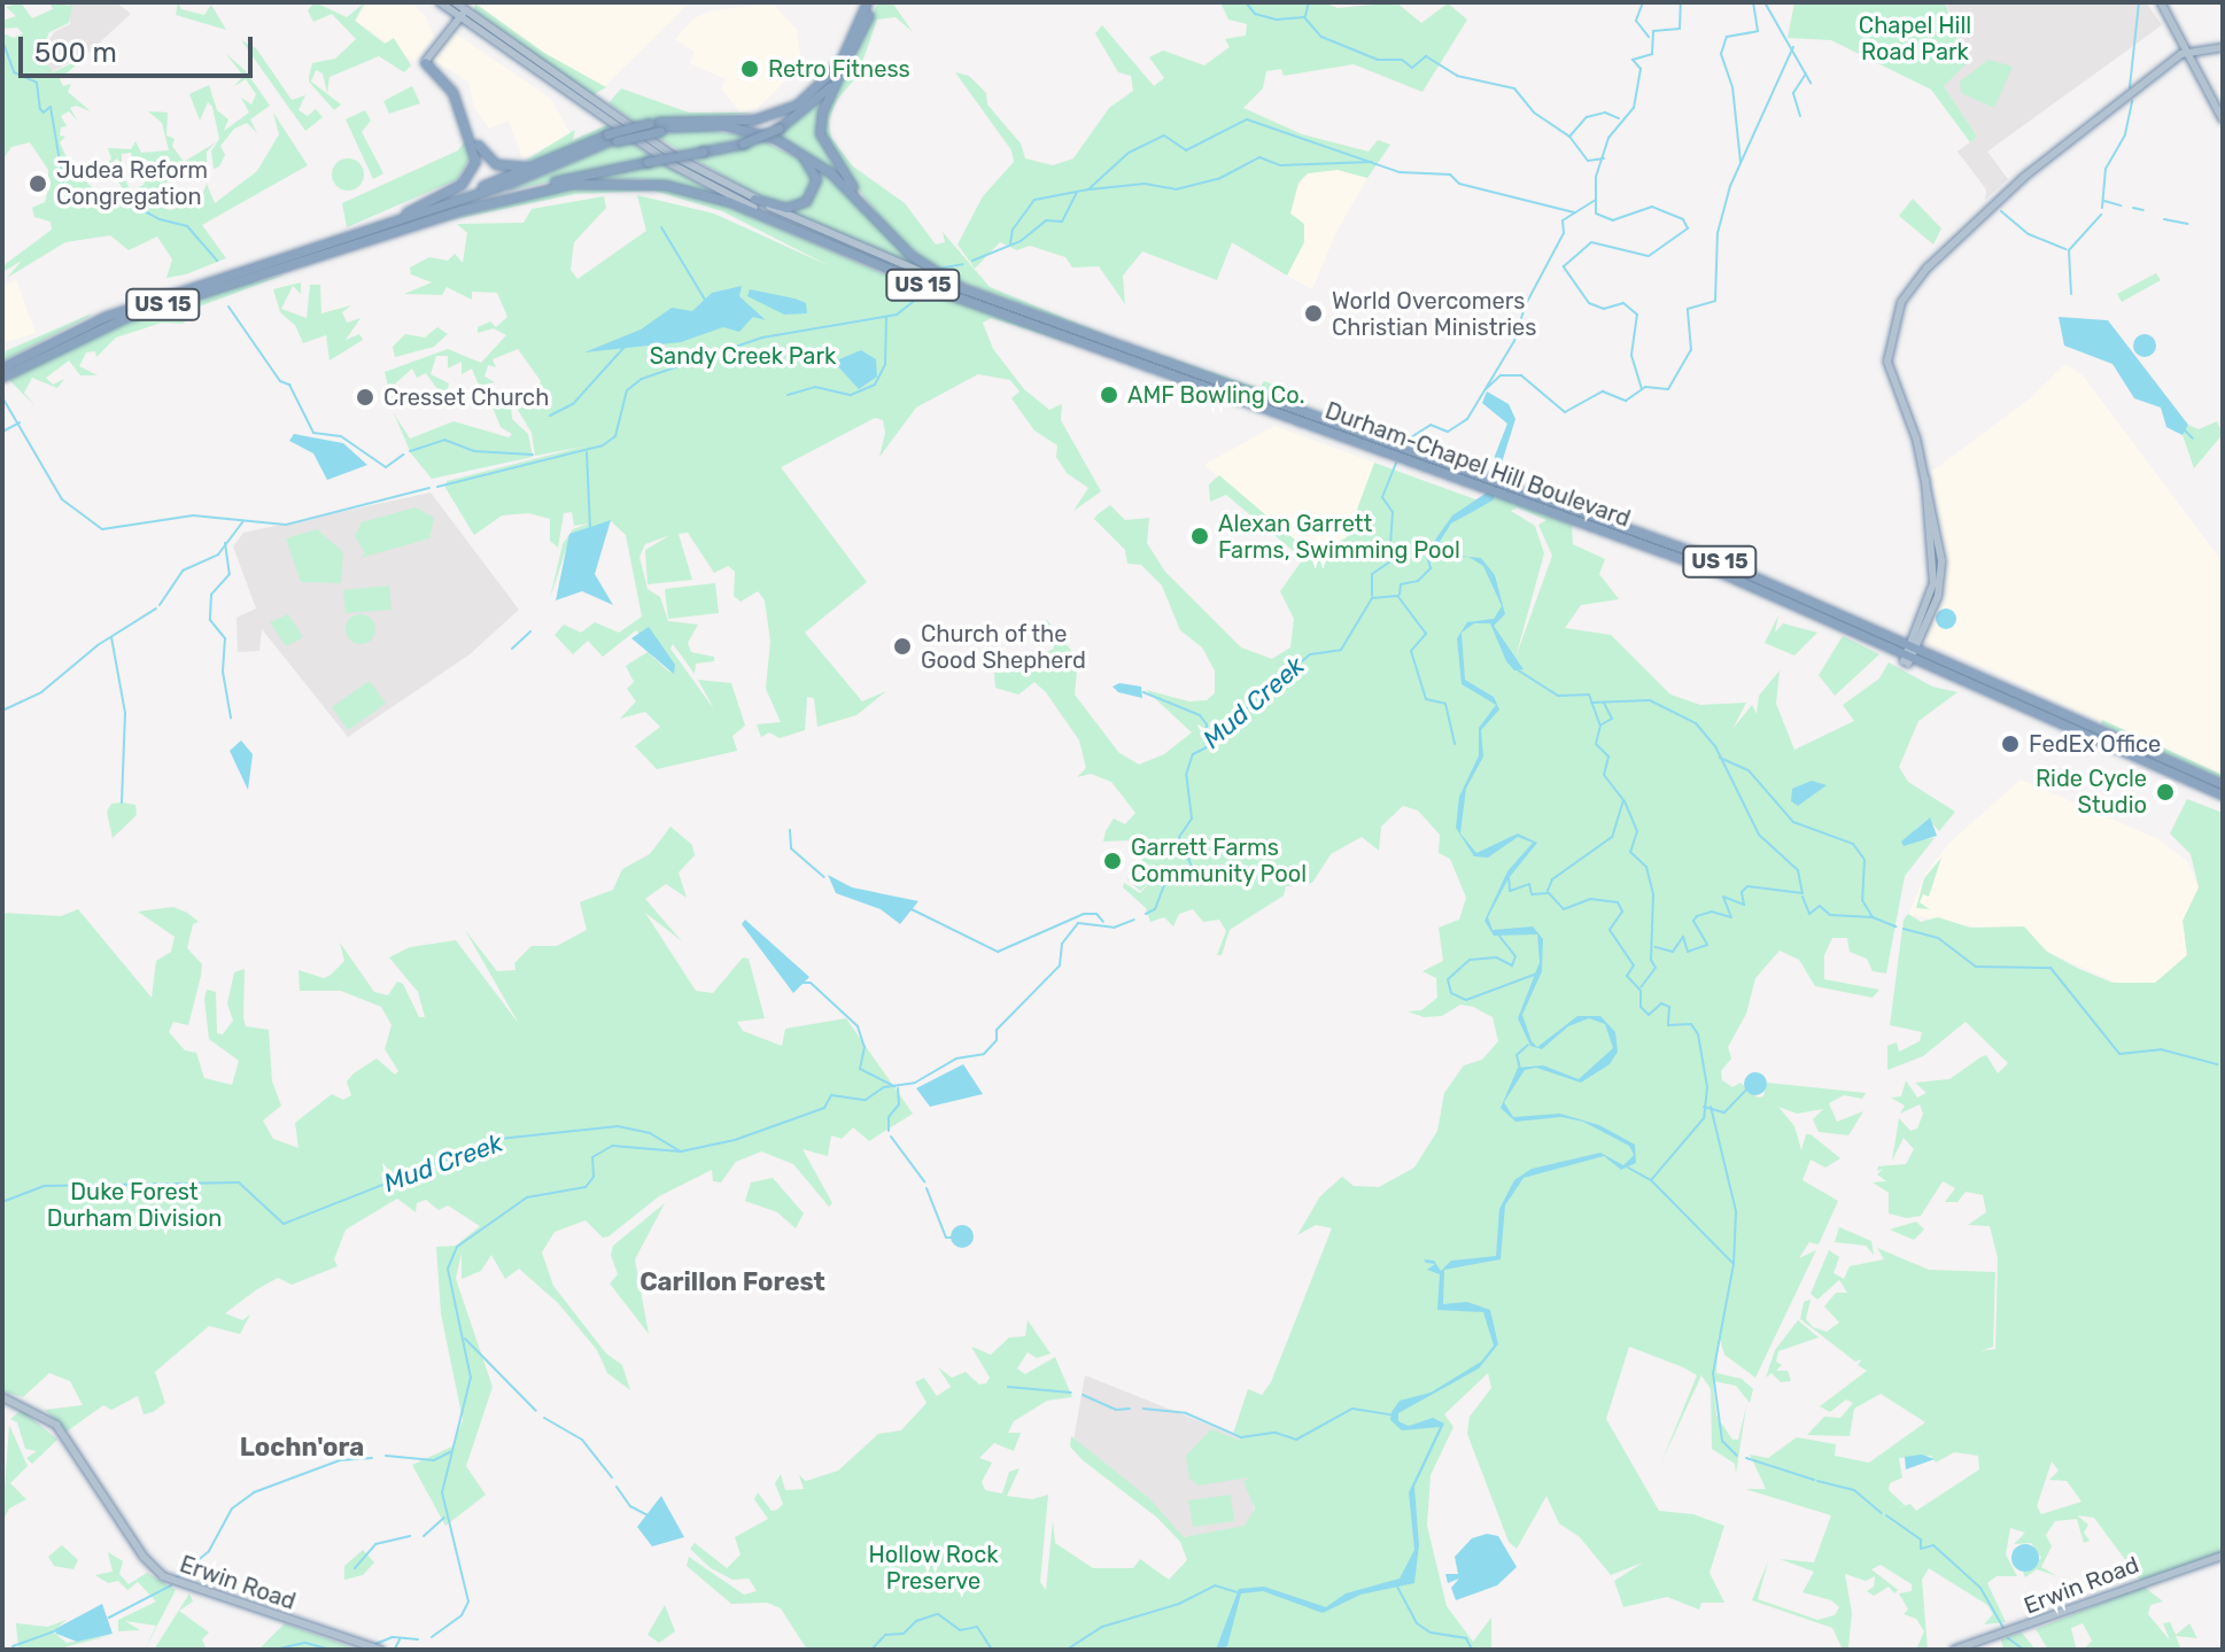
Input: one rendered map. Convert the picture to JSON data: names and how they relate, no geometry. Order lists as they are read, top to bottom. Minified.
{"streets":{"highway":["US 15","Durham-Chapel Hill Boulevard"],"main road":["Erwin Road"]},"crossings":[["US 15","Durham-Chapel Hill Boulevard"]],"districts":["Carillon Forest","Lochn'ora"],"water":["Mud Creek"],"parks":["Chapel Hill Road Park","Sandy Creek Park","Duke Forest Durham Division","Hollow Rock Preserve"],"places":["Retro Fitness","Judea Reform Congregation","World Overcomers Christian Ministries","AMF Bowling Co.","Cresset Church","Alexan Garrett Farms, Swimming Pool","Church of the Good Shepherd","FedEx Office","Ride Cycle Studio","Garrett Farms Community Pool"],"scale_bar":"500 m"}
